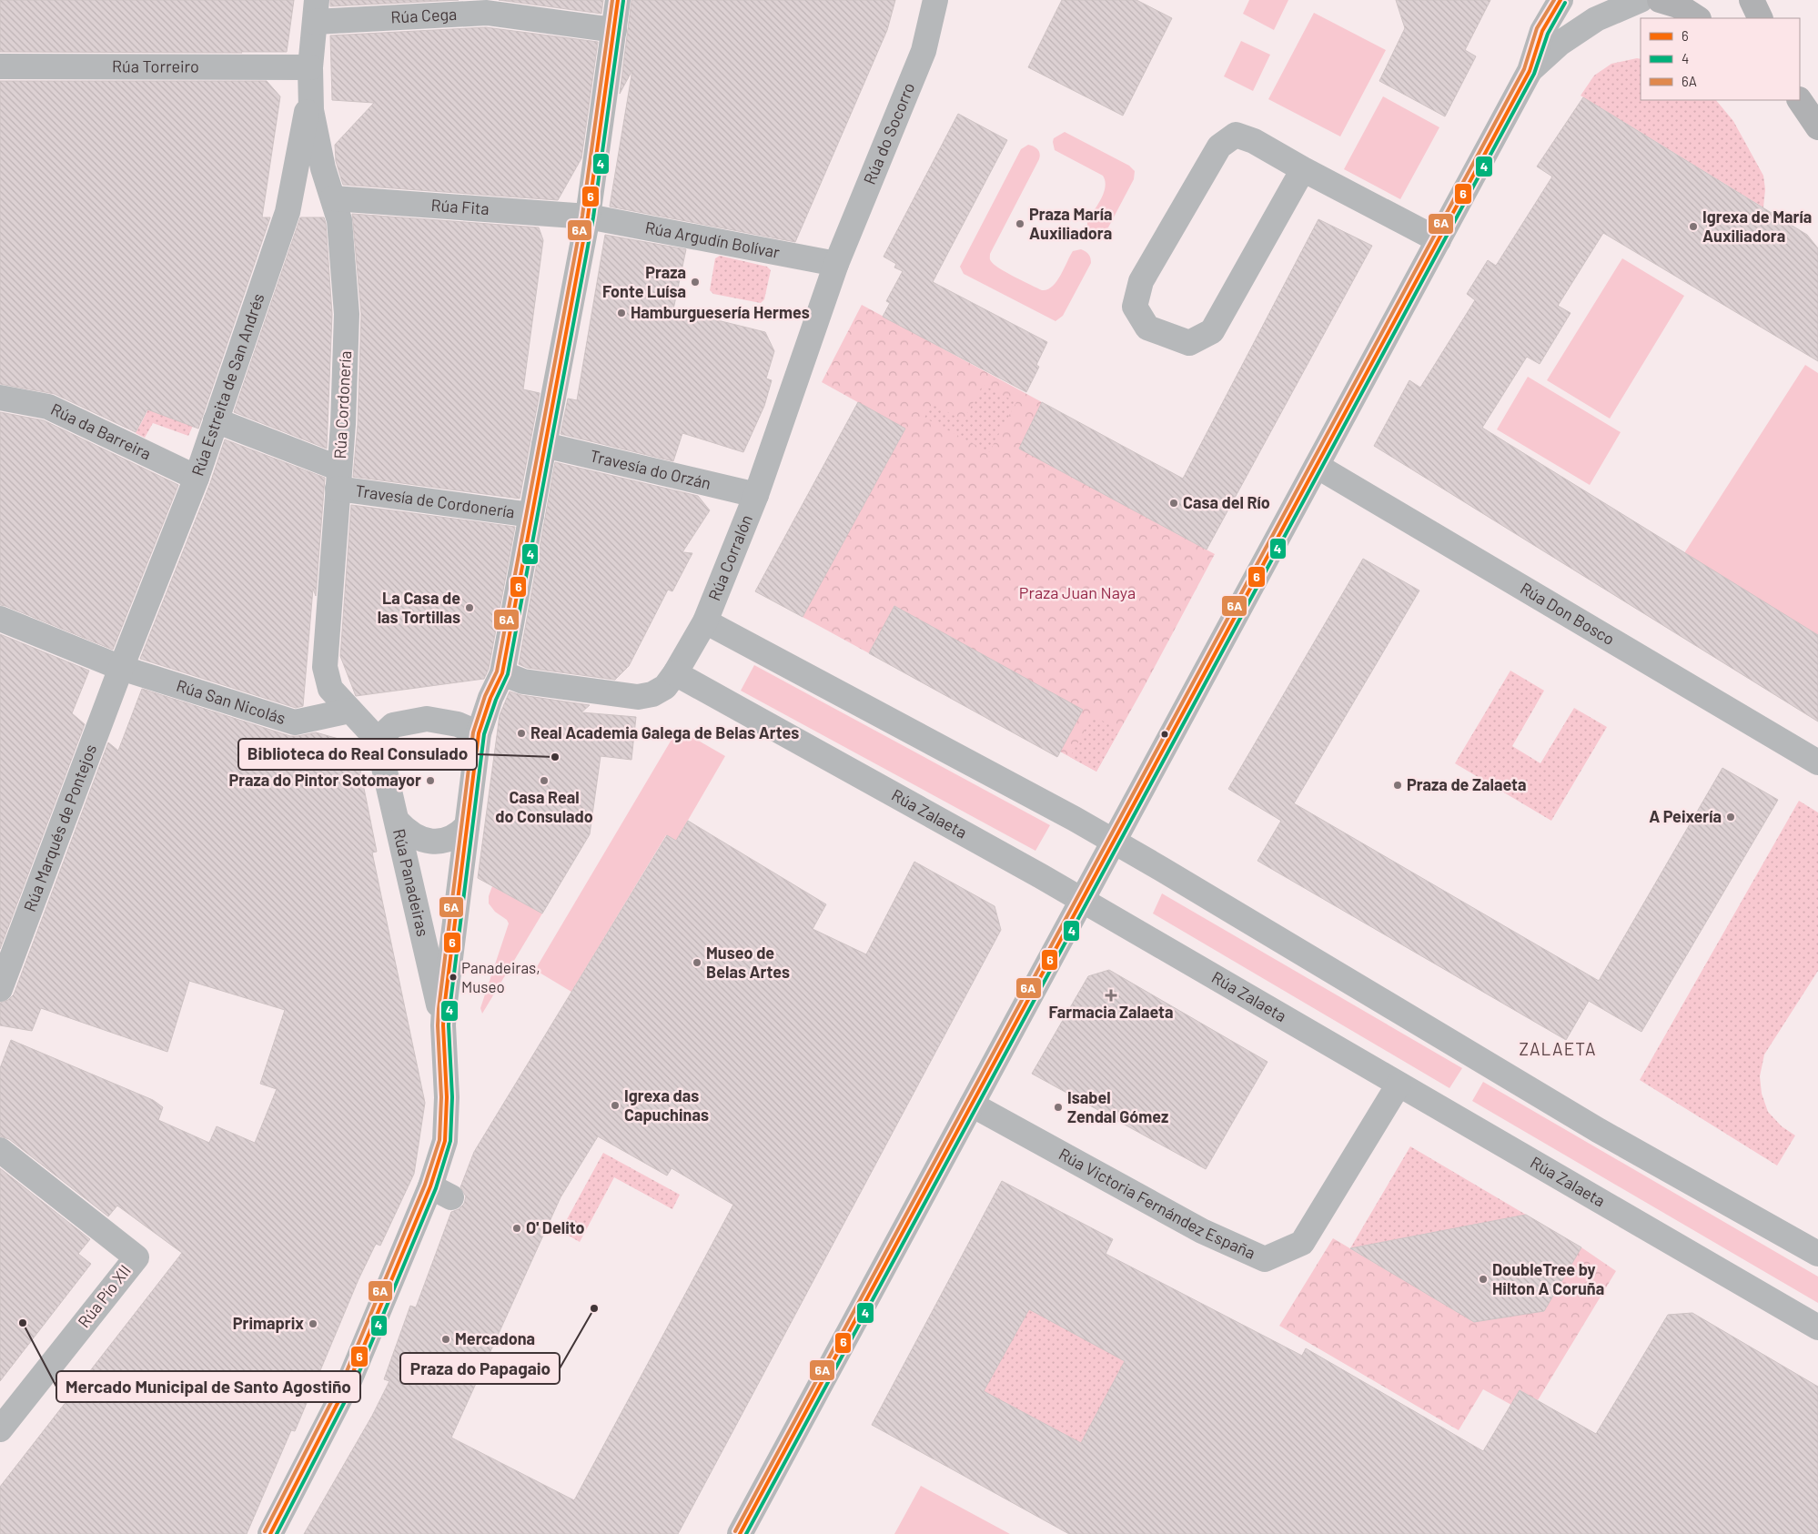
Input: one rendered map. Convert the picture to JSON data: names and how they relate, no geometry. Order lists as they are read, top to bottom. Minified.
{"streets":{"street":["Rúa Cega","Rúa Torreiro","Rúa do Socorro","Rúa Fita","Rúa Argudín Bolívar","Rúa Estreita de San Andrés","Rúa Cordonería","Rúa da Barreira","Travesía do Orzán","Travesía de Cordonería","Rúa Corralón","Rúa Don Bosco","Rúa San Nicolás","Rúa Zalaeta","Rúa Marqués de Pontejos","Rúa Panadeiras","Rúa Victoria Fernández España","Rúa Pío XII"]},"crossings":[["Rúa Cega","Rúa Panadeiras"],["Rúa do Socorro","Rúa Argudín Bolívar"],["Rúa do Socorro","Rúa Corralón"],["Rúa Fita","Rúa Argudín Bolívar"],["Rúa Fita","Rúa Cordonería"],["Rúa Fita","Rúa Panadeiras"],["Rúa Argudín Bolívar","Rúa Corralón"],["Rúa Argudín Bolívar","Rúa Panadeiras"],["Rúa Estreita de San Andrés","Rúa Cordonería"],["Rúa Estreita de San Andrés","Rúa da Barreira"],["Rúa Estreita de San Andrés","Travesía de Cordonería"],["Rúa Estreita de San Andrés","Rúa San Nicolás"],["Rúa Estreita de San Andrés","Rúa Marqués de Pontejos"],["Rúa Cordonería","Travesía de Cordonería"],["Rúa Cordonería","Rúa San Nicolás"],["Travesía do Orzán","Rúa Corralón"],["Travesía do Orzán","Rúa Panadeiras"],["Travesía de Cordonería","Rúa Panadeiras"],["Rúa Corralón","Rúa Zalaeta"],["Rúa Corralón","Rúa Panadeiras"],["Rúa San Nicolás","Rúa Marqués de Pontejos"],["Rúa Zalaeta","Rúa Victoria Fernández España"]],"districts":["ZALAETA"],"parks":["Praza Juan Naya"],"places":{"other":["Praza María Auxiliadora","Igrexa de María Auxiliadora","Praza Fonte Luísa","Hamburguesería Hermes","Casa del Río","La Casa de las Tortillas","Real Academia Galega de Belas Artes","Biblioteca do Real Consulado","Praza do Pintor Sotomayor","Casa Real do Consulado","Praza de Zalaeta","A Peixería","Museo de Belas Artes","Panadeiras, Museo","Igrexa das Capuchinas","Isabel Zendal Gómez","O' Delito","DoubleTree by Hilton A Coruña","Praza do Papagaio","Mercado Municipal de Santo Agostiño","Primaprix","Mercadona"],"health":["Farmacia Zalaeta"]},"lines":["transit line 6","transit line 6A","transit line 4"],"legend":["6","4","6A"]}
